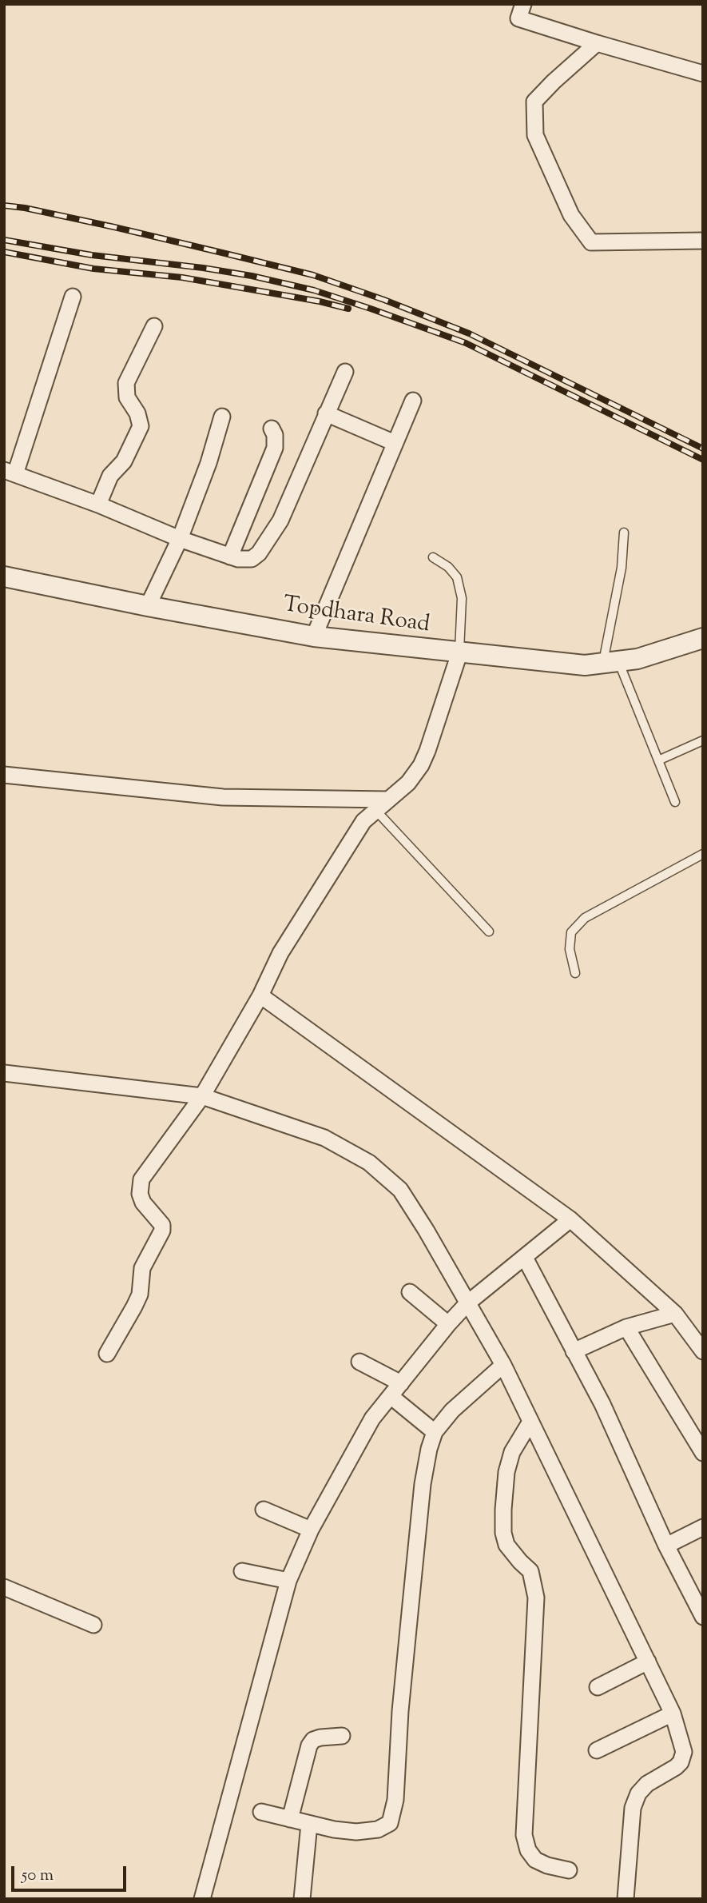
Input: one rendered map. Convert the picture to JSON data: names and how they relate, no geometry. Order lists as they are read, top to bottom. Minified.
{"streets":{"street":["Topdhara Road"]},"scale_bar":"50 m"}
